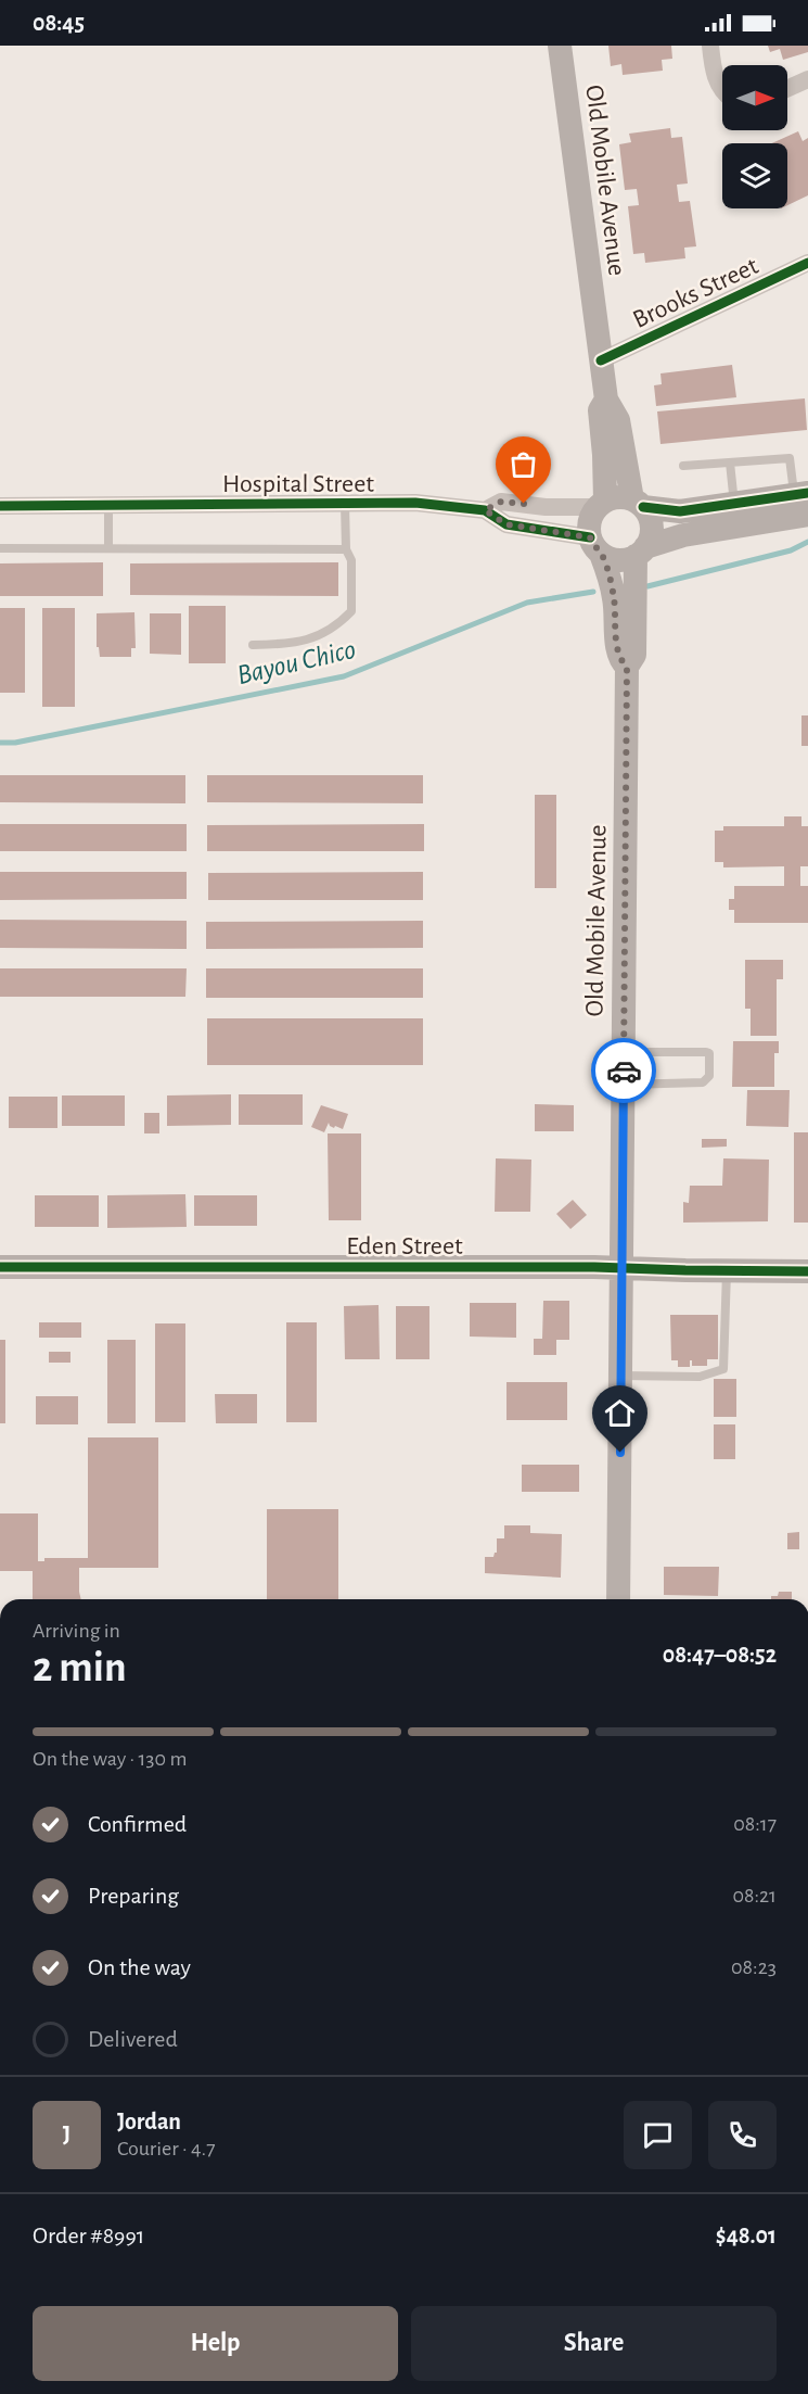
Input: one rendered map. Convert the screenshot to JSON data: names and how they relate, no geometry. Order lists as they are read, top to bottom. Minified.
{"streets":{"main road":["Old Mobile Avenue","Eden Street"],"street":["Brooks Street","Hospital Street"]},"crossings":[["Old Mobile Avenue","Brooks Street"],["Old Mobile Avenue","Hospital Street"],["Old Mobile Avenue","Eden Street"]],"water":["Bayou Chico"],"north":"right","page":{"status":"08:45","heading":["2 min","Arriving in","08:47–08:52"],"panel":["Jordan","Courier · 4.7","Order #8991","$48.01"],"bar":"On the way · 130 m","list":[["Confirmed","08:17"],["Preparing","08:21"],["On the way","08:23"],"Delivered"],"round":"J","buttons":["Help","Share"]}}
